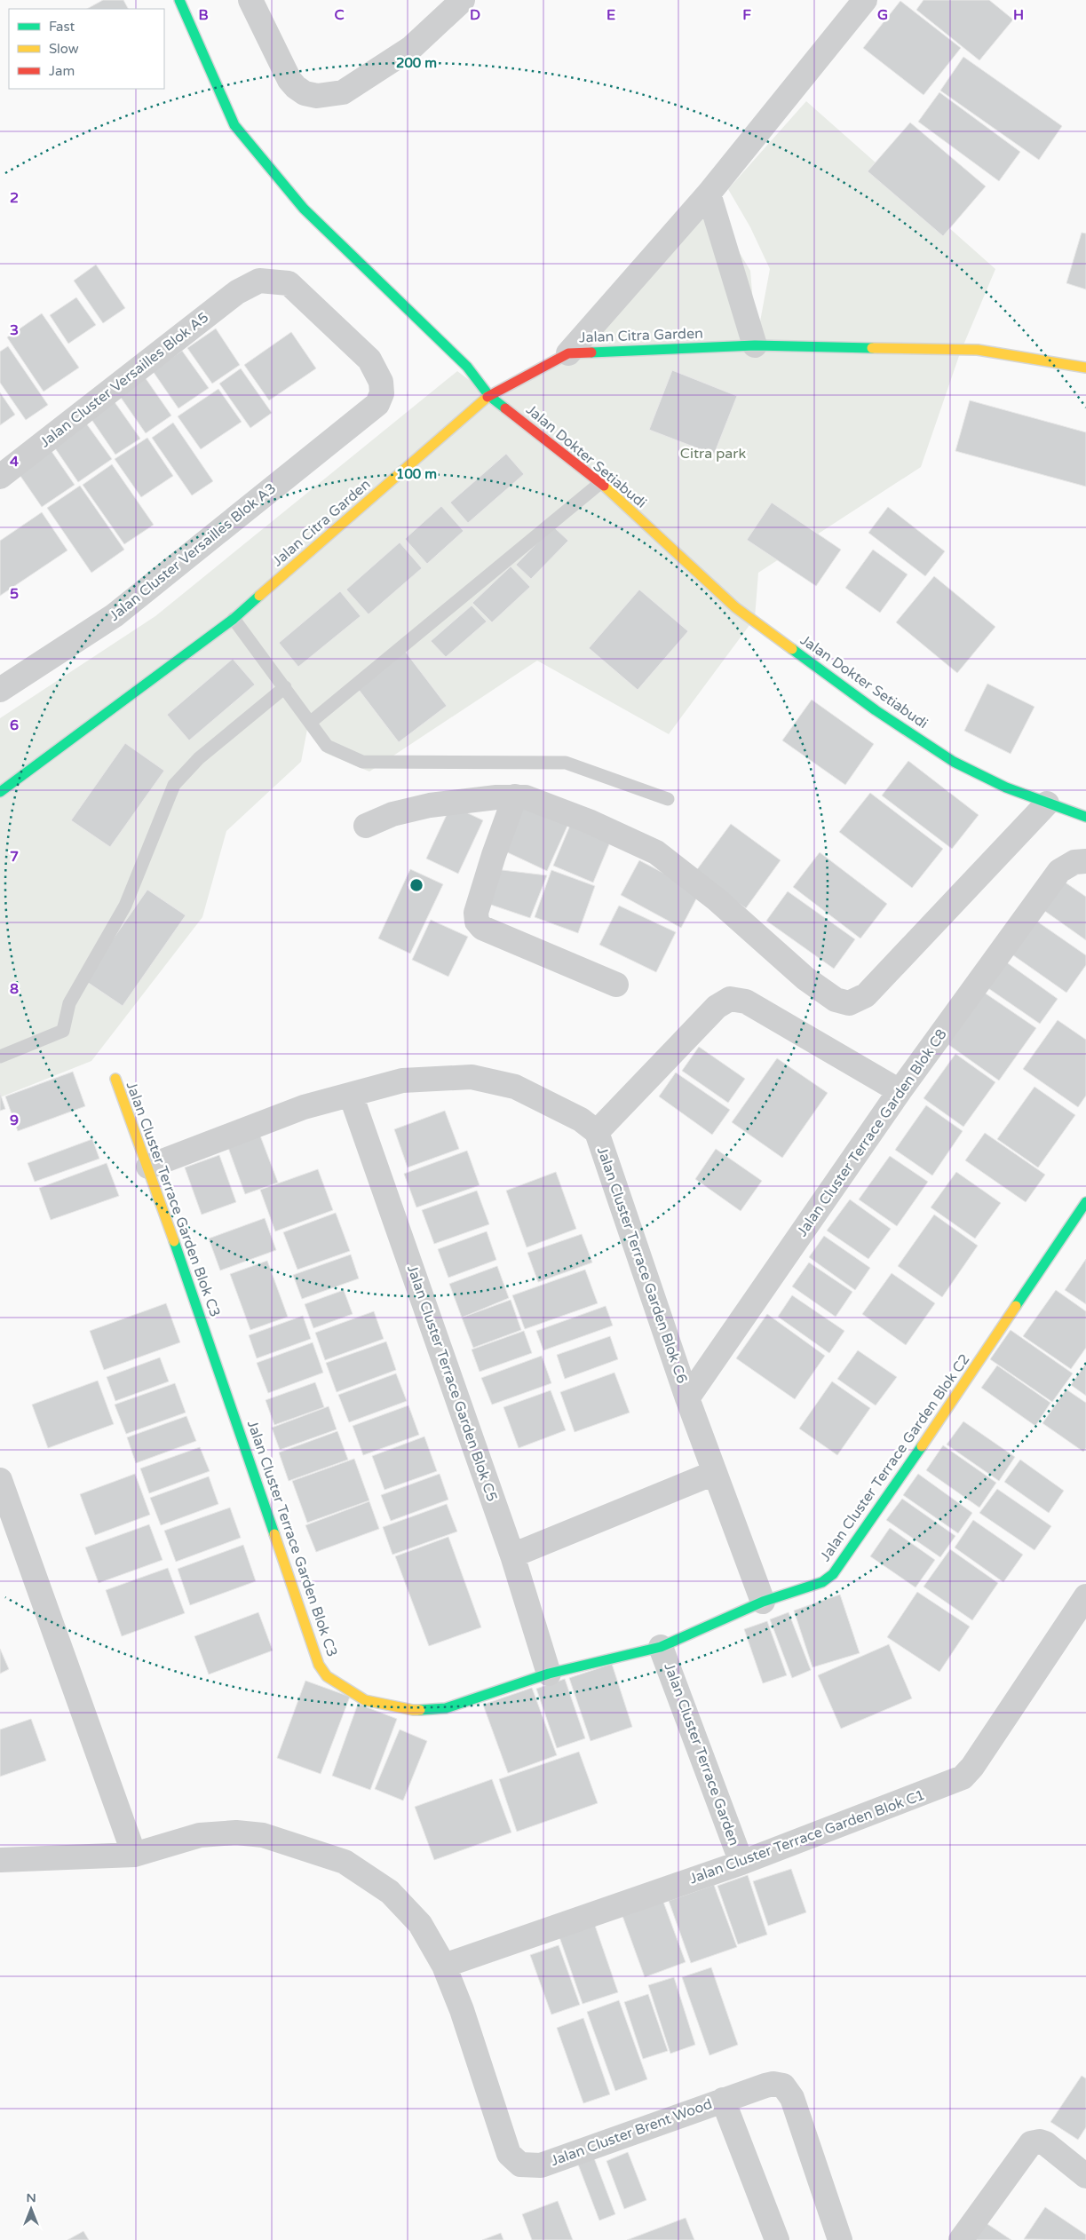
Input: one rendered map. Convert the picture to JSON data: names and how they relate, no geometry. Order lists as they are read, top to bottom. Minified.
{"streets":{"street":["Jalan Citra Garden","Jalan Cluster Versailles Blok A5","Jalan Dokter Setiabudi","Jalan Cluster Versailles Blok A3","Jalan Cluster Terrace Garden Blok C8","Jalan Cluster Terrace Garden Blok C3","Jalan Cluster Terrace Garden Blok C6","Jalan Cluster Terrace Garden Blok C5","Jalan Cluster Terrace Garden Blok C2","Jalan Cluster Terrace Garden","Jalan Cluster Terrace Garden Blok C1","Jalan Cluster Brent Wood"]},"crossings":[["Jalan Citra Garden","Jalan Dokter Setiabudi"],["Jalan Cluster Versailles Blok A5","Jalan Cluster Versailles Blok A3"],["Jalan Cluster Terrace Garden Blok C8","Jalan Cluster Terrace Garden Blok C6"],["Jalan Cluster Terrace Garden Blok C3","Jalan Cluster Terrace Garden Blok C5"],["Jalan Cluster Terrace Garden Blok C3","Jalan Cluster Terrace Garden Blok C2"],["Jalan Cluster Terrace Garden Blok C3","Jalan Cluster Terrace Garden"],["Jalan Cluster Terrace Garden Blok C2","Jalan Cluster Terrace Garden"],["Jalan Cluster Terrace Garden","Jalan Cluster Terrace Garden Blok C1"],["Jalan Cluster Terrace Garden Blok C1","Jalan Cluster Brent Wood"]],"parks":["Citra park"],"legend":["Fast","Slow","Jam"],"north":"top","grid":{"columns":["B","C","D","E","F","G","H"],"rows":["2","3","4","5","6","7","8","9"]},"rings":["200 m","100 m"]}
